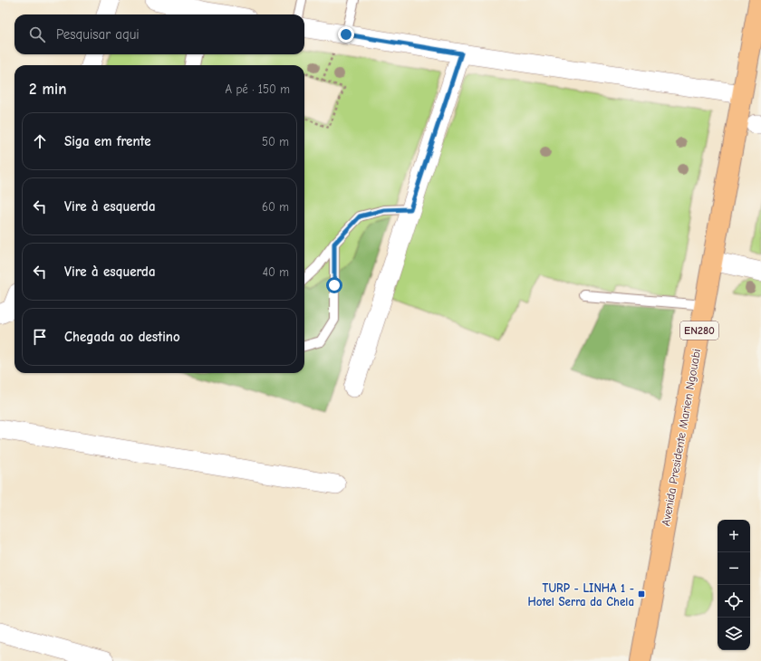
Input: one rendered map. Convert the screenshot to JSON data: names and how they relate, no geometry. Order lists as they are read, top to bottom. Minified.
{"streets":{"main road":["EN280","Avenida Presidente Marien Ngouabi"]},"places":{"transit":["TURP - LINHA 1 - Hotel Serra da Chela"]},"page":{"search":"Pesquisar aqui","heading":["2 min","A pé · 150 m"],"list":[["Siga em frente","50 m"],["Vire à esquerda","60 m"],["Vire à esquerda","40 m"],"Chegada ao destino"],"map_buttons":["+","−"]}}
